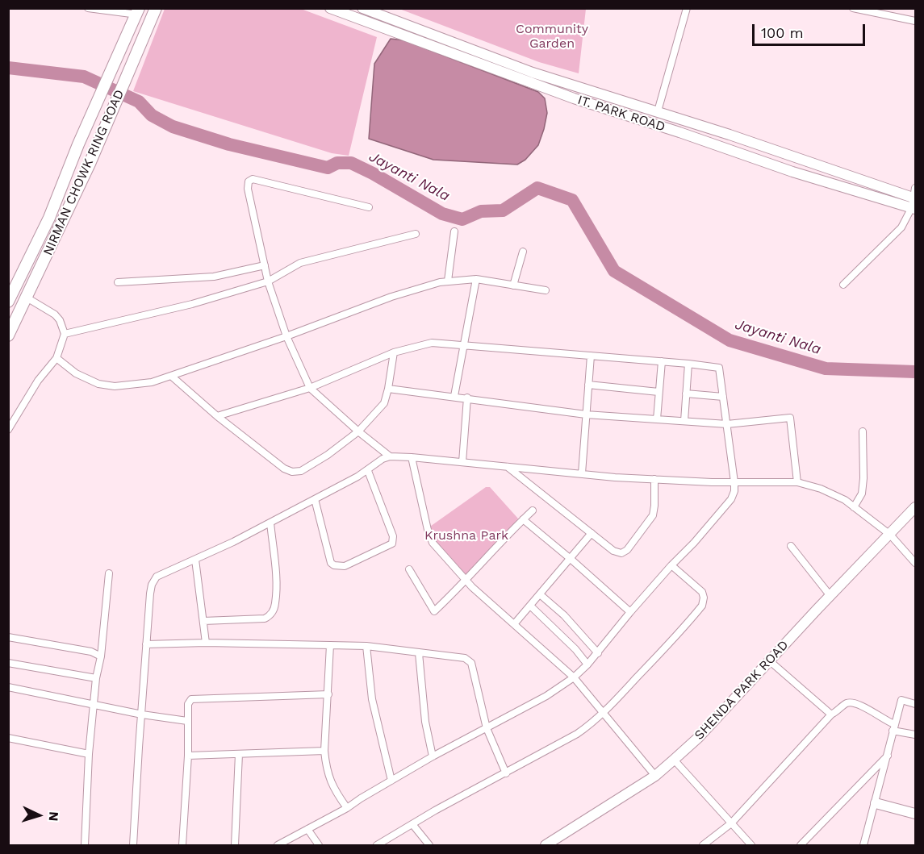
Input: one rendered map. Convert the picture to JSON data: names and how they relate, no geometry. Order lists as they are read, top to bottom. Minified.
{"streets":{"main road":["IT. PARK ROAD","NIRMAN CHOWK RING ROAD","SHENDA PARK ROAD"]},"water":["Jayanti Nala"],"parks":["Community Garden","Krushna Park"],"scale_bar":"100 m","north":"right"}
